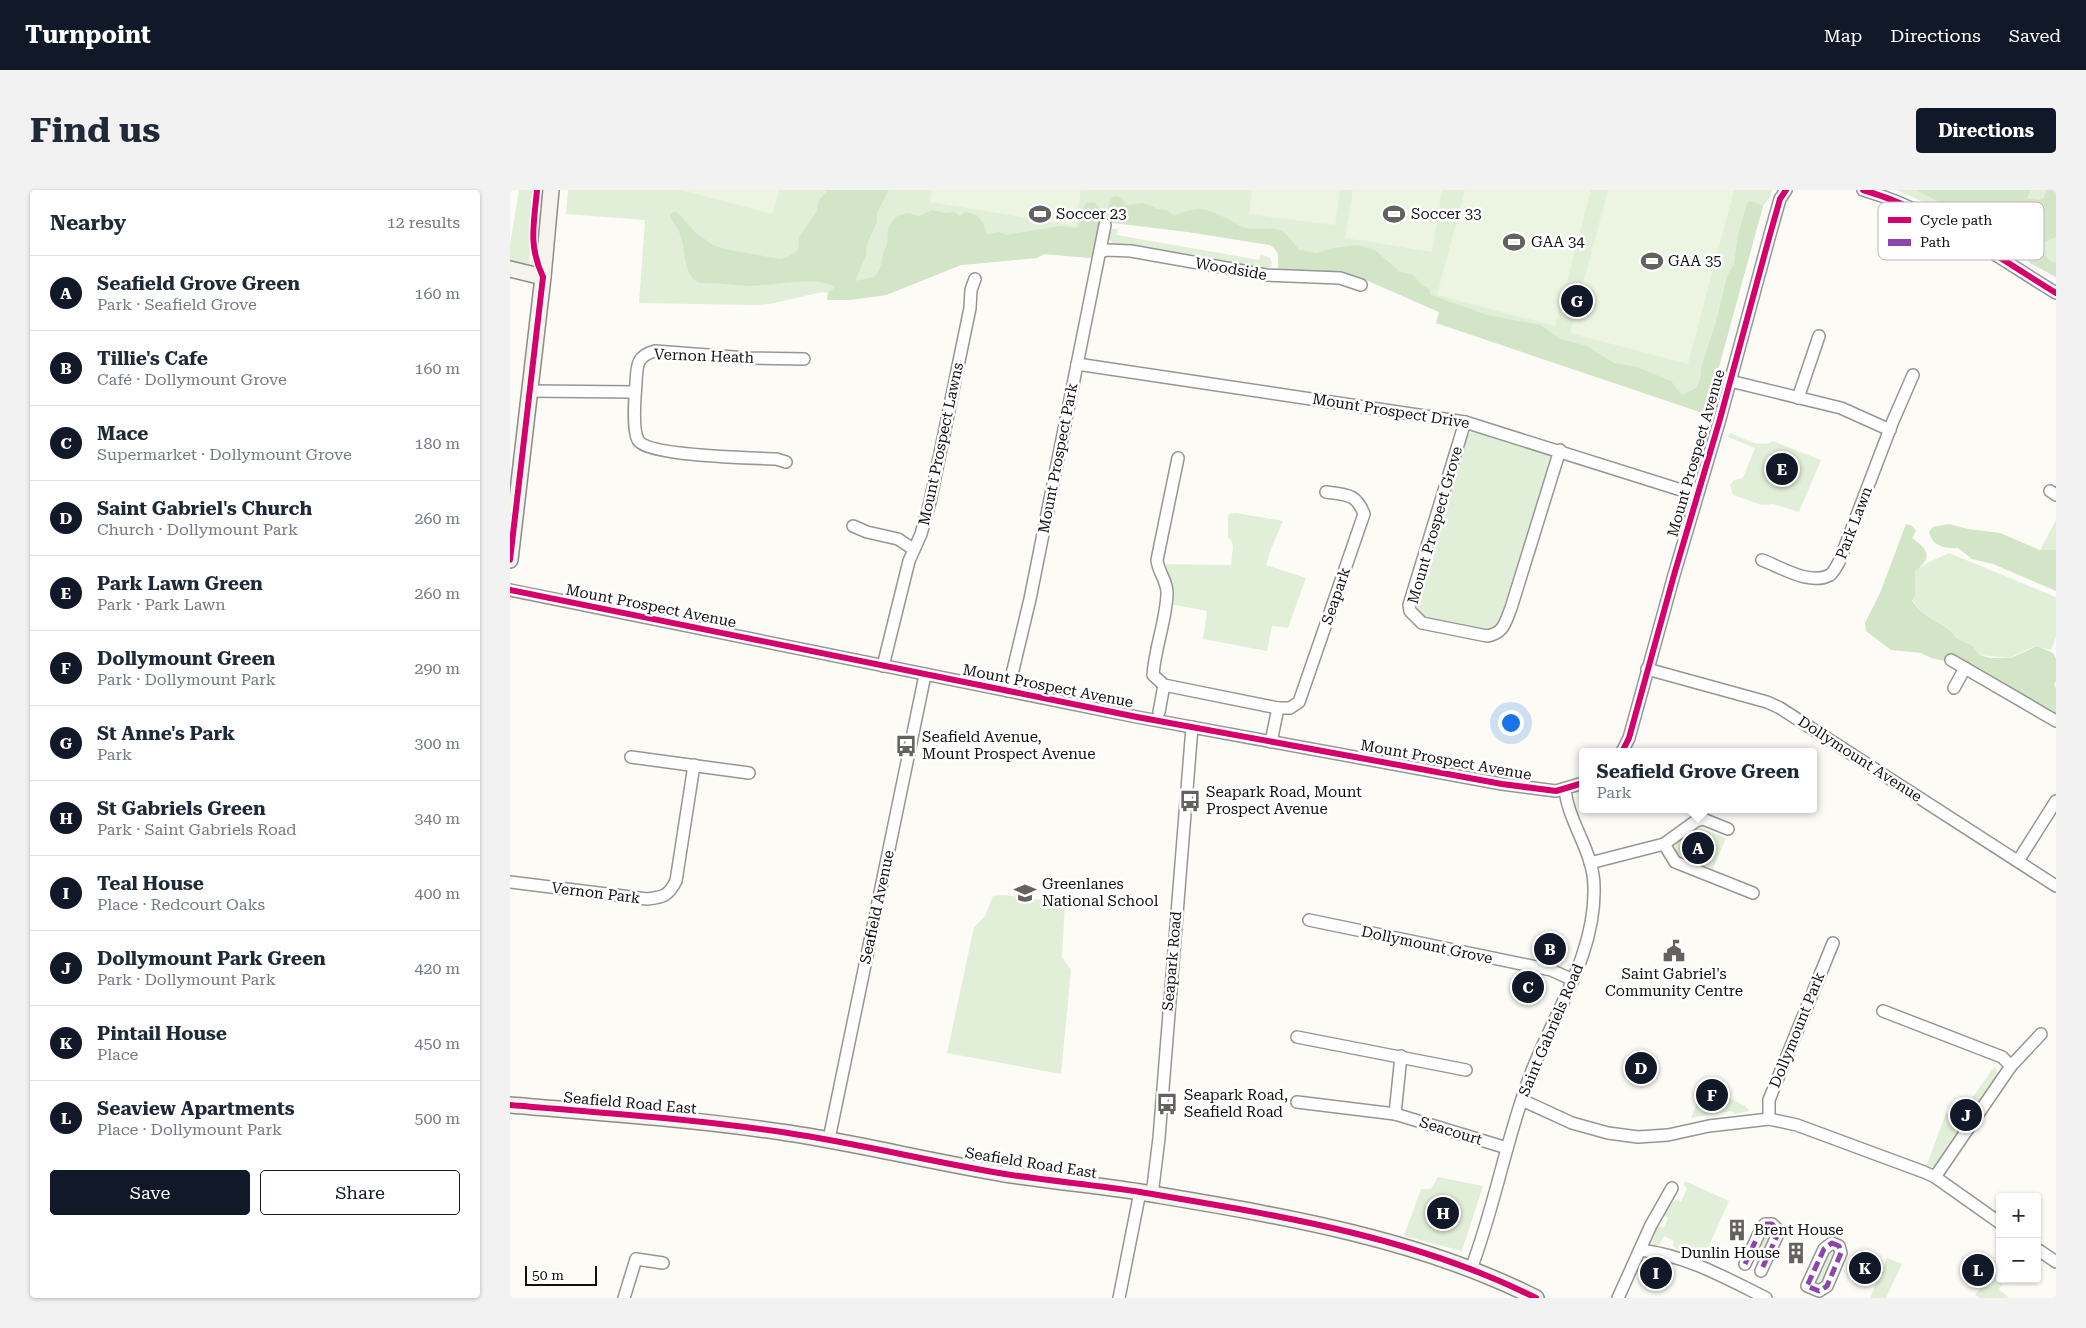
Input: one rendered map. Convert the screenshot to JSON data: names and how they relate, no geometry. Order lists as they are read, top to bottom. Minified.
{"streets":{"street":["Woodside","Vernon Heath","Mount Prospect Drive","Mount Prospect Lawns","Mount Prospect Avenue","Mount Prospect Park","Park Lawn","Mount Prospect Grove","Seapark","Dollymount Avenue","Vernon Park","Seafield Avenue","Dollymount Grove","Seapark Road","Saint Gabriels Road","Dollymount Park","Seafield Road East","Seacourt"]},"crossings":[["Woodside","Mount Prospect Park"],["Mount Prospect Drive","Mount Prospect Avenue"],["Mount Prospect Drive","Mount Prospect Park"],["Mount Prospect Drive","Mount Prospect Grove"],["Mount Prospect Lawns","Mount Prospect Avenue"],["Mount Prospect Avenue","Mount Prospect Park"],["Mount Prospect Avenue","Dollymount Avenue"],["Mount Prospect Avenue","Seafield Avenue"],["Mount Prospect Avenue","Seapark Road"],["Mount Prospect Avenue","Saint Gabriels Road"],["Seafield Avenue","Seafield Road East"],["Dollymount Grove","Saint Gabriels Road"],["Seapark Road","Seafield Road East"],["Saint Gabriels Road","Seafield Road East"],["Saint Gabriels Road","Seacourt"]],"places":{"sports":["Soccer 23","Soccer 33","GAA 34","GAA 35"],"bus stop":["Seafield Avenue, Mount Prospect Avenue","Seapark Road, Mount Prospect Avenue","Seapark Road, Seafield Road"],"school or university":["Greenlanes National School"],"public building":["Saint Gabriel's Community Centre"],"building":["Brent House","Dunlin House"]},"legend":["Cycle path","Path"],"scale_bar":"50 m","page":{"header":"Turnpoint","nav":["Map","Directions","Saved"],"buttons":["Directions",["Save","Share"]],"title":"Find us","heading":["Nearby","12 results"],"list":[{"mark":"A","name":"Seafield Grove Green","note":"Park · Seafield Grove","value":"160 m"},{"mark":"B","name":"Tillie's Cafe","note":"Café · Dollymount Grove","value":"160 m"},{"mark":"C","name":"Mace","note":"Supermarket · Dollymount Grove","value":"180 m"},{"mark":"D","name":"Saint Gabriel's Church","note":"Church · Dollymount Park","value":"260 m"},{"mark":"E","name":"Park Lawn Green","note":"Park · Park Lawn","value":"260 m"},{"mark":"F","name":"Dollymount Green","note":"Park · Dollymount Park","value":"290 m"},{"mark":"G","name":"St Anne's Park","note":"Park","value":"300 m"},{"mark":"H","name":"St Gabriels Green","note":"Park · Saint Gabriels Road","value":"340 m"},{"mark":"I","name":"Teal House","note":"Place · Redcourt Oaks","value":"400 m"},{"mark":"J","name":"Dollymount Park Green","note":"Park · Dollymount Park","value":"420 m"},{"mark":"K","name":"Pintail House","note":"Place","value":"450 m"},{"mark":"L","name":"Seaview Apartments","note":"Place · Dollymount Park","value":"500 m"}],"pins":["G","E","A","B","C","D","F","J","H","K","L","I"],"popup":["Seafield Grove Green","Park"],"map_buttons":["+","−"],"scale":"50 m"}}
